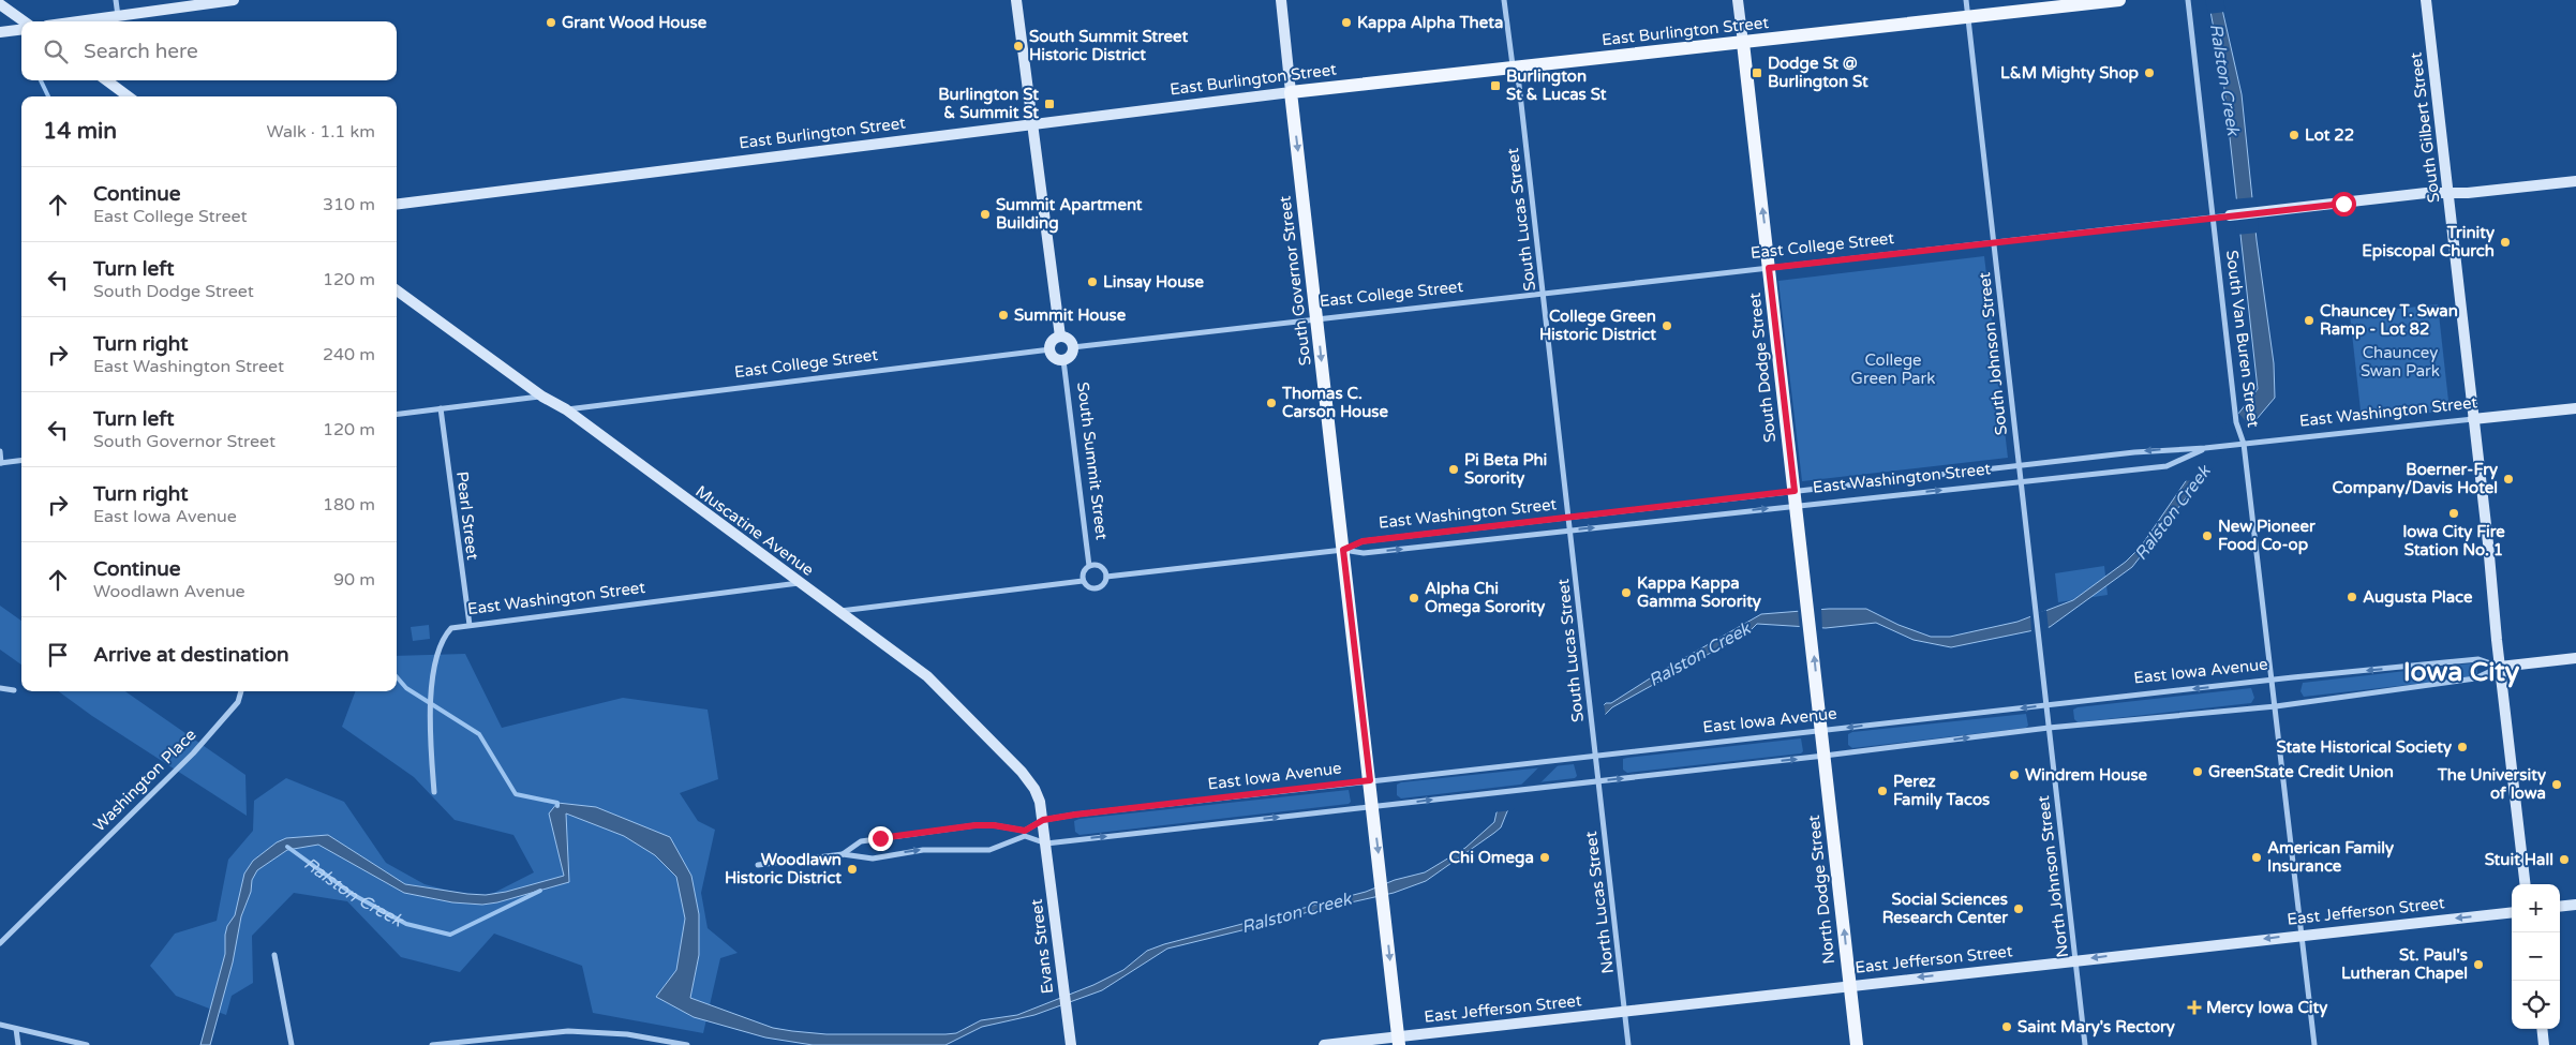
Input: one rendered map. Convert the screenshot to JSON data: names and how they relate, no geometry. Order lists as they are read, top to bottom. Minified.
{"streets":{"main road":["East Burlington Street","South Gilbert Street","East College Street","South Governor Street","South Dodge Street","East Washington Street","Muscatine Avenue","East Iowa Avenue","North Dodge Street","East Jefferson Street","Evans Street"],"street":["South Lucas Street","South Van Buren Street","South Johnson Street","South Summit Street","Pearl Street","Washington Place","North Johnson Street","North Lucas Street"]},"crossings":[["East Burlington Street","South Lucas Street"],["East Burlington Street","South Governor Street"],["East Burlington Street","South Johnson Street"],["East Burlington Street","South Dodge Street"],["South Gilbert Street","East College Street"],["South Gilbert Street","East Washington Street"],["South Gilbert Street","East Iowa Avenue"],["South Lucas Street","East College Street"],["South Lucas Street","East Washington Street"],["South Lucas Street","East Iowa Avenue"],["South Lucas Street","North Lucas Street"],["East College Street","South Governor Street"],["East College Street","South Van Buren Street"],["East College Street","South Johnson Street"],["East College Street","South Dodge Street"],["East College Street","South Summit Street"],["East College Street","Muscatine Avenue"],["South Governor Street","East Washington Street"],["South Governor Street","East Iowa Avenue"],["South Governor Street","East Jefferson Street"],["South Van Buren Street","East Washington Street"],["South Van Buren Street","East Iowa Avenue"],["South Van Buren Street","East Jefferson Street"],["South Johnson Street","East Washington Street"],["South Johnson Street","East Iowa Avenue"],["South Johnson Street","North Johnson Street"],["South Dodge Street","East Washington Street"],["South Dodge Street","East Iowa Avenue"],["South Dodge Street","North Dodge Street"],["East Washington Street","South Summit Street"],["East Washington Street","Pearl Street"],["East Washington Street","Muscatine Avenue"],["Muscatine Avenue","East Iowa Avenue"],["Muscatine Avenue","Evans Street"],["East Iowa Avenue","North Johnson Street"],["East Iowa Avenue","North Dodge Street"],["East Iowa Avenue","North Lucas Street"],["East Iowa Avenue","Evans Street"],["North Johnson Street","East Jefferson Street"],["North Dodge Street","East Jefferson Street"],["North Lucas Street","East Jefferson Street"]],"one_way":["South Governor Street","South Dodge Street","North Dodge Street","East Jefferson Street"],"districts":["Iowa City"],"water":["Ralston Creek"],"parks":["Chauncey Swan Park","College Green Park"],"places":{"other":["Grant Wood House","Kappa Alpha Theta","South Summit Street Historic District","L&M Mighty Shop","Lot 22","Summit Apartment Building","Trinity Episcopal Church","Linsay House","Summit House","Chauncey T. Swan Ramp - Lot 82","College Green Historic District","Thomas C. Carson House","Pi Beta Phi Sorority","Boerner-Fry Company/Davis Hotel","Iowa City Fire Station No. 1","New Pioneer Food Co-op","Kappa Kappa Gamma Sorority","Augusta Place","Alpha Chi Omega Sorority","State Historical Society","GreenState Credit Union","Windrem House","The University of Iowa","Perez Family Tacos","Chi Omega","American Family Insurance","Stuit Hall","Woodlawn Historic District","Social Sciences Research Center","St. Paul's Lutheran Chapel","Saint Mary's Rectory"],"transit":["Dodge St @ Burlington St","Burlington St & Lucas St","Burlington St & Summit St"],"health":["Mercy Iowa City"]},"page":{"search":"Search here","heading":["14 min","Walk · 1.1 km"],"list":[["Continue","East College Street","310 m"],["Turn left","South Dodge Street","120 m"],["Turn right","East Washington Street","240 m"],["Turn left","South Governor Street","120 m"],["Turn right","East Iowa Avenue","180 m"],["Continue","Woodlawn Avenue","90 m"],"Arrive at destination"],"map_buttons":["+","−"]}}
